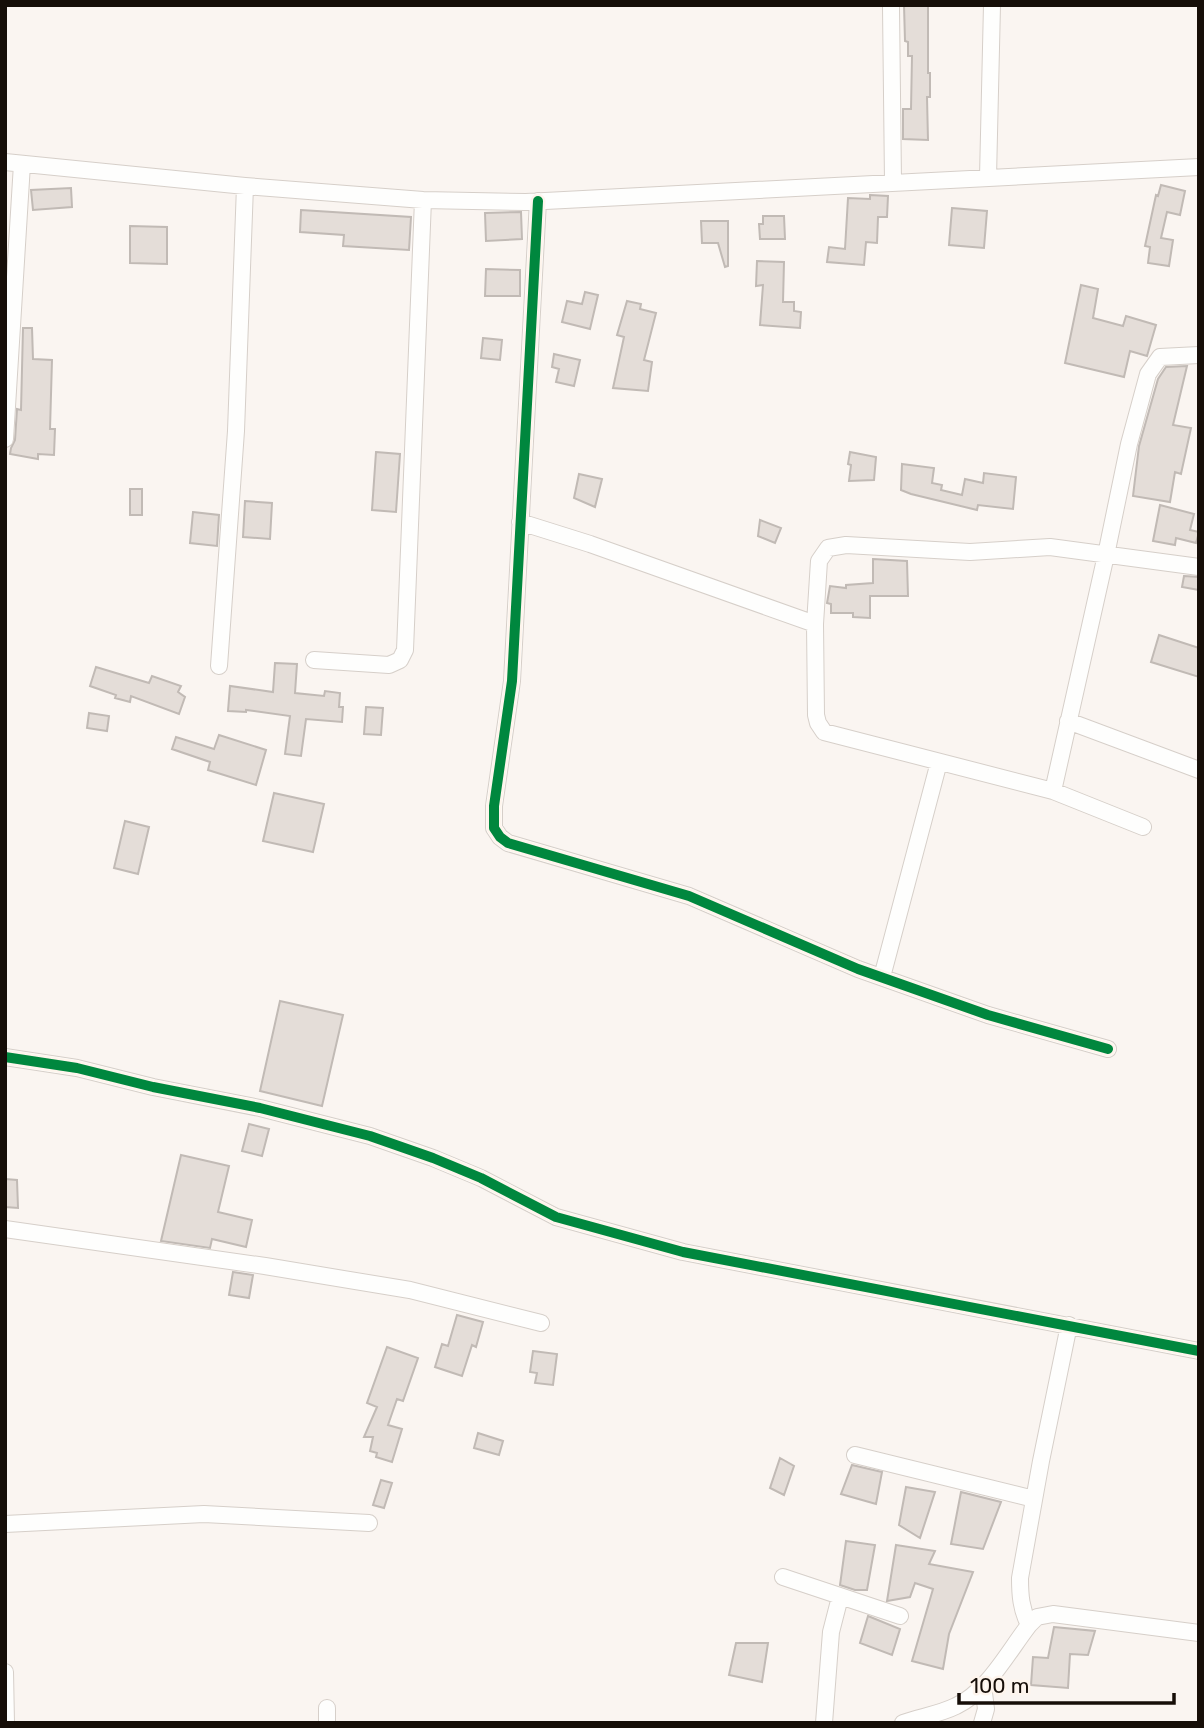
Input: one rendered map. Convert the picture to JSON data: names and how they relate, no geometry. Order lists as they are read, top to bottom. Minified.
{"scale_bar":"100 m"}
